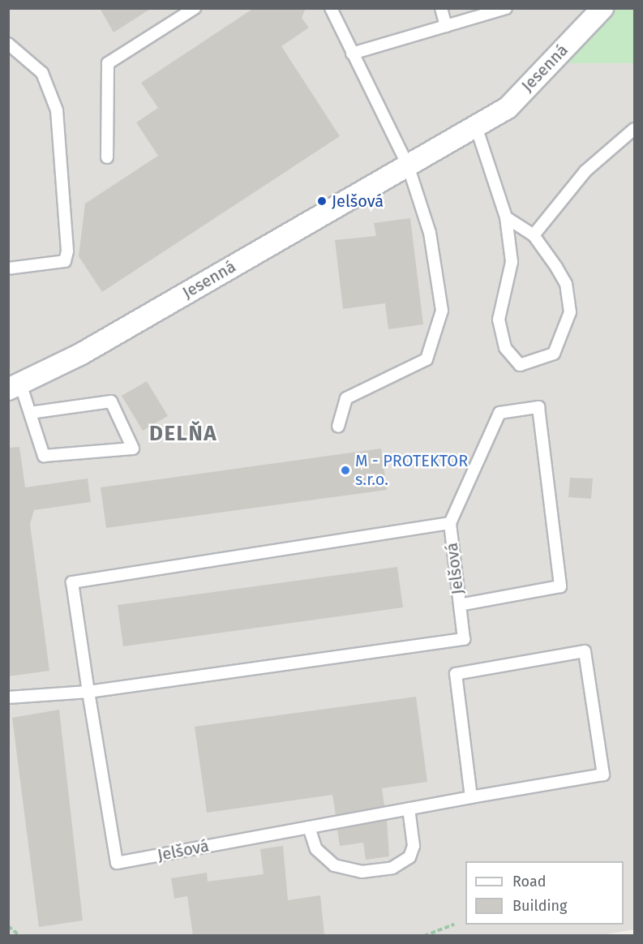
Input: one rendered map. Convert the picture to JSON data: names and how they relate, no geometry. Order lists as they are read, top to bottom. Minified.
{"streets":{"street":["Jesenná"],"lane":["Jelšová"]},"districts":["DELŇA"],"places":["Jelšová","M - PROTEKTOR s.r.o."],"legend":["Road","Building"]}
